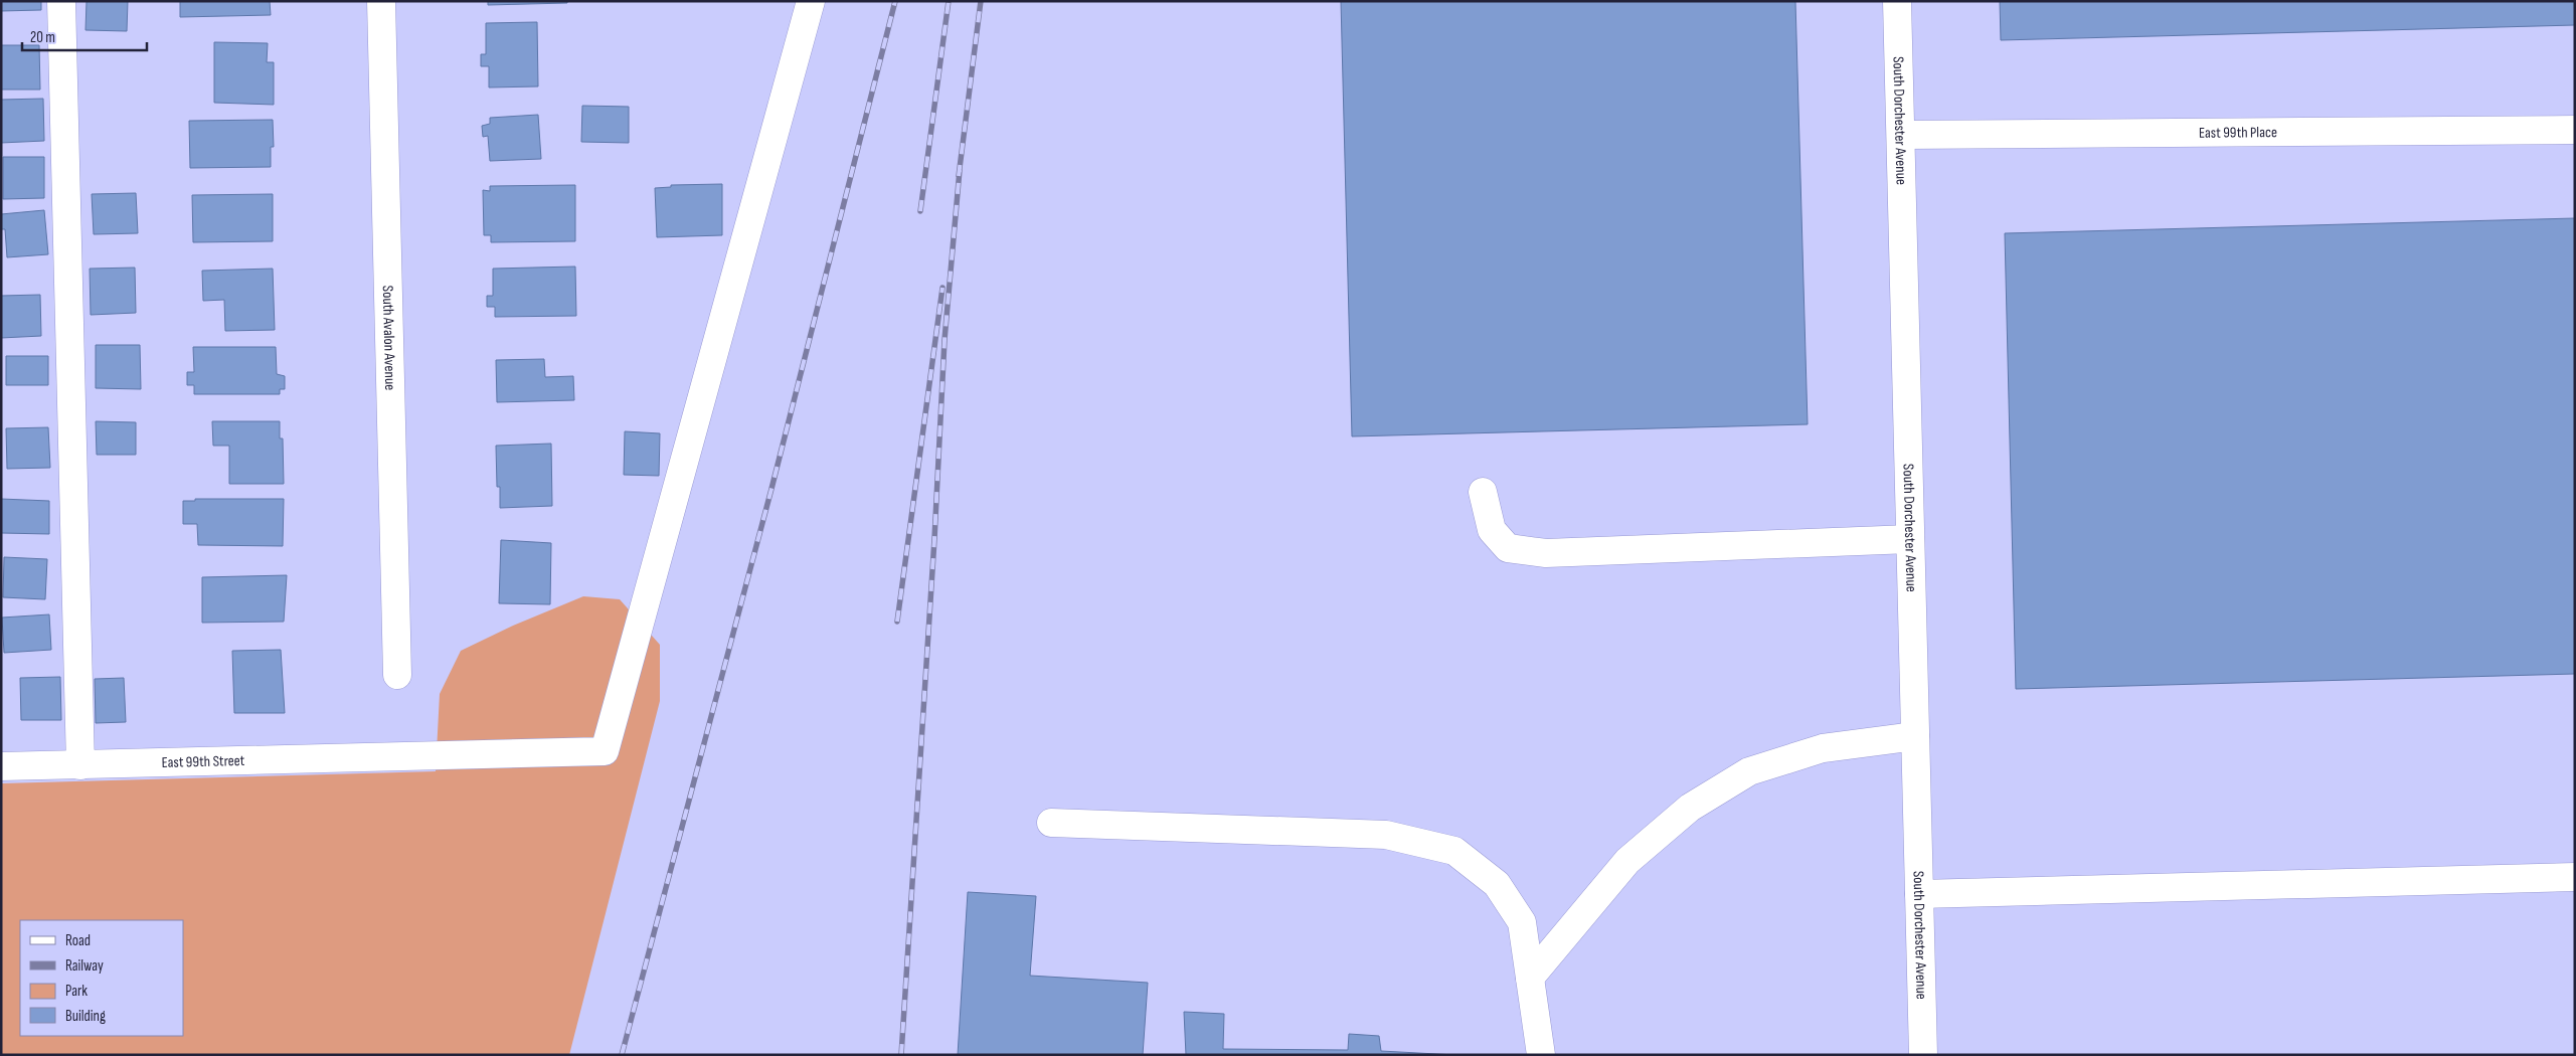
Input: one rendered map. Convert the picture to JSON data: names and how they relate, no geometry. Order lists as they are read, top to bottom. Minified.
{"streets":{"street":["South Dorchester Avenue","East 99th Place","South Avalon Avenue","East 99th Street"]},"crossings":[["South Dorchester Avenue","East 99th Place"]],"legend":["Road","Railway","Park","Building"],"scale_bar":"20 m"}
